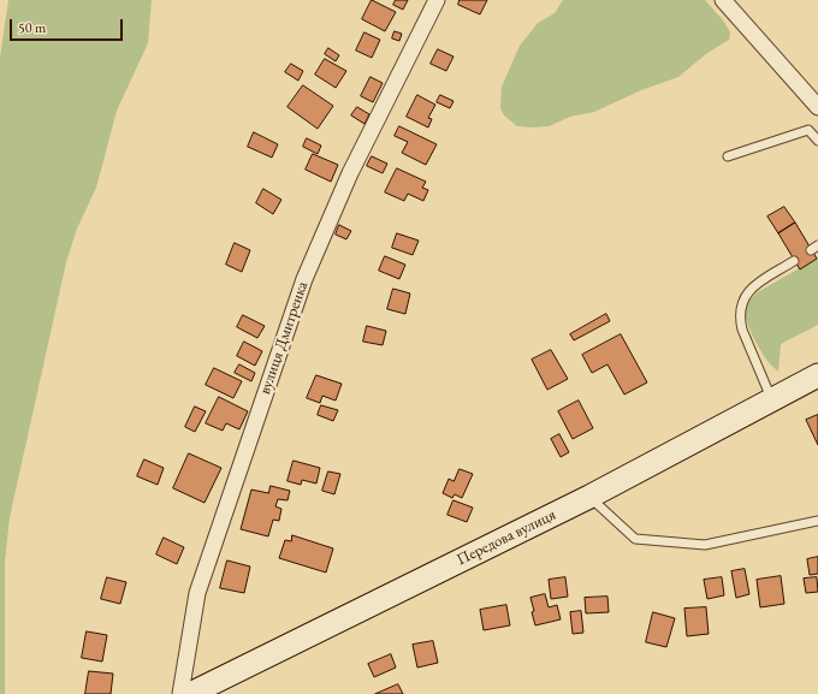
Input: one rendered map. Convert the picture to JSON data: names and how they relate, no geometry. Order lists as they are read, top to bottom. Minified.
{"streets":{"street":["вулиця Дмитренка","Передова вулиця"]},"scale_bar":"50 m"}
